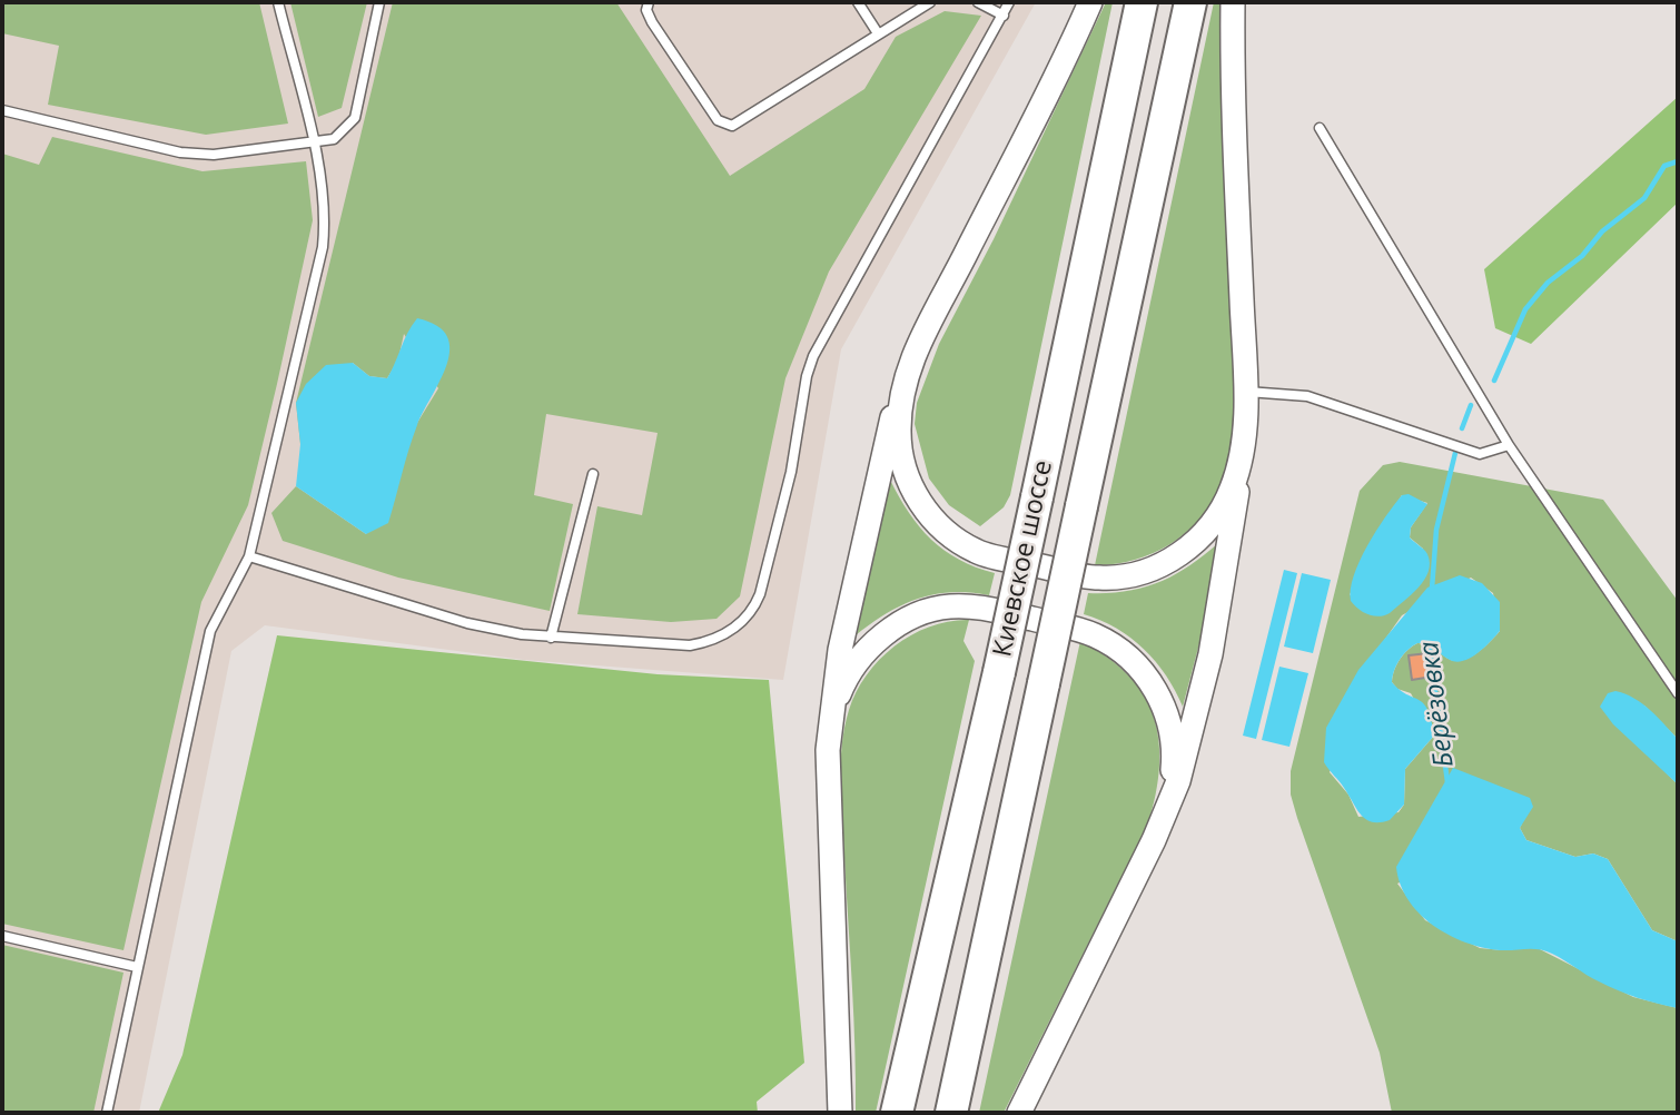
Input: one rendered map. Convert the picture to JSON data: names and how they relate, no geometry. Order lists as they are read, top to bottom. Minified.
{"streets":{"highway":["Киевское шоссе"]},"water":["Берёзовка"]}
